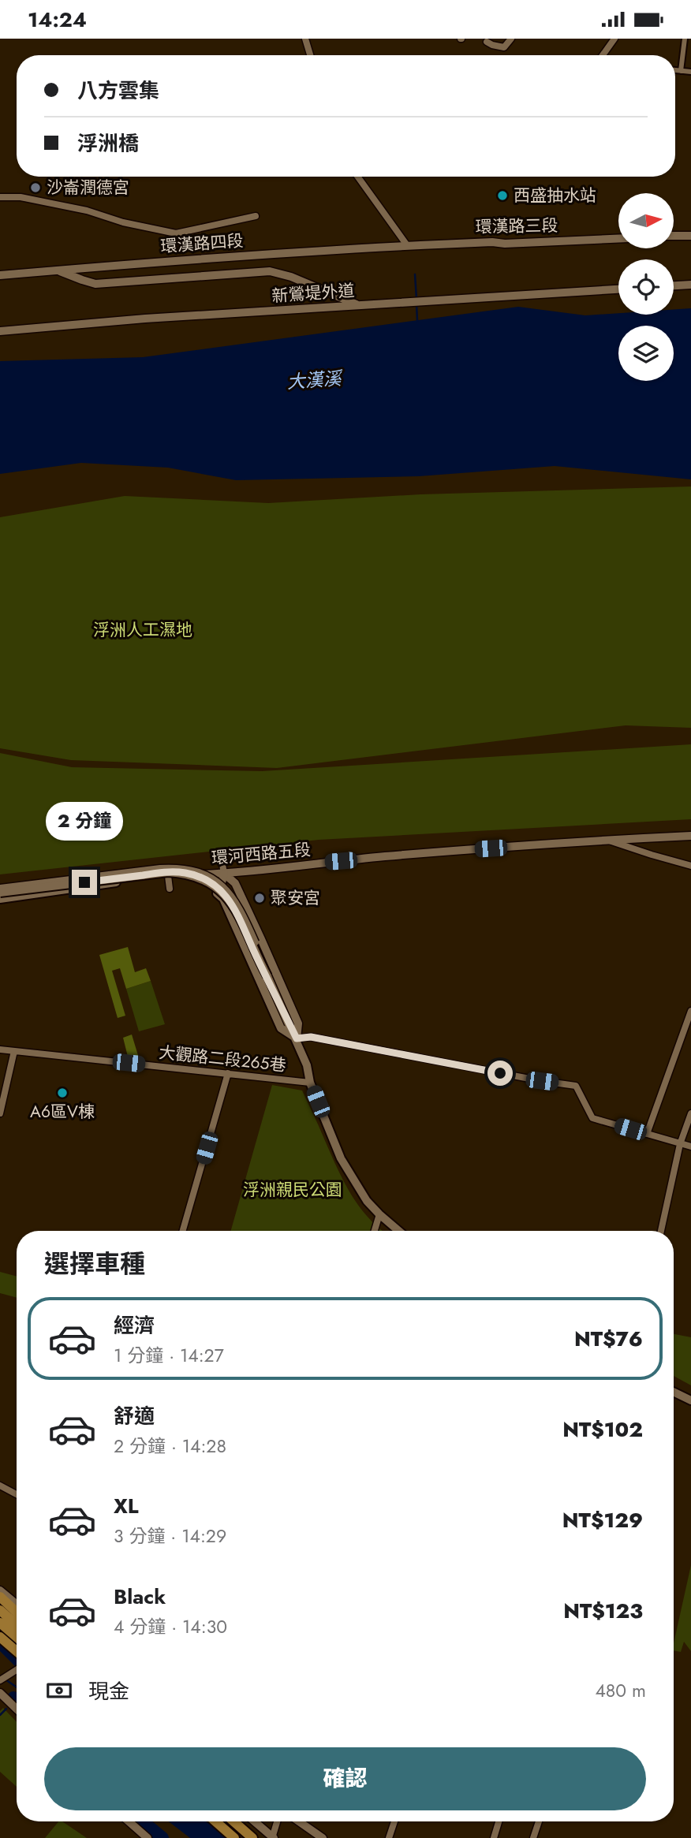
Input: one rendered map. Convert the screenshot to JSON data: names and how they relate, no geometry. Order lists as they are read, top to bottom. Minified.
{"streets":{"main road":["環河西路五段"],"street":["環漢路三段","環漢路四段","新鶯堤外道","大觀路二段265巷"]},"crossings":[["環漢路三段","環漢路四段"]],"water":["大漢溪"],"parks":["浮洲人工濕地","浮洲親民公園"],"places":["沙崙潤德宮","西盛抽水站","聚安宮","A6區V棟"],"north":"right","page":{"status":"14:24","banner":["八方雲集","浮洲橋"],"bubble":"2 分鐘","heading":"選擇車種","list":[{"name":"經濟","note":"1 分鐘 · 14:27","value":"NT$76"},{"name":"舒適","note":"2 分鐘 · 14:28","value":"NT$102"},{"name":"XL","note":"3 分鐘 · 14:29","value":"NT$129"},{"name":"Black","note":"4 分鐘 · 14:30","value":"NT$123"}],"pay":["現金","480 m"],"buttons":"確認"}}
